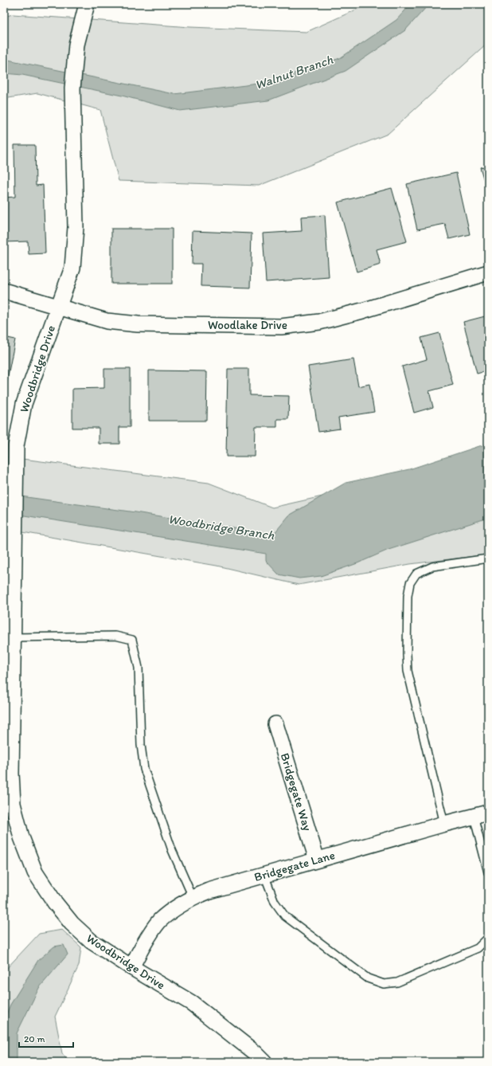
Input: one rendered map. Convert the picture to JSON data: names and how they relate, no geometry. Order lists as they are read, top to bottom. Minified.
{"streets":{"street":["Woodlake Drive","Woodbridge Drive","Bridgegate Way","Bridgegate Lane"]},"crossings":[["Woodlake Drive","Woodbridge Drive"],["Woodbridge Drive","Bridgegate Lane"],["Bridgegate Way","Bridgegate Lane"]],"water":["Walnut Branch","Woodbridge Branch"],"scale_bar":"20 m"}
